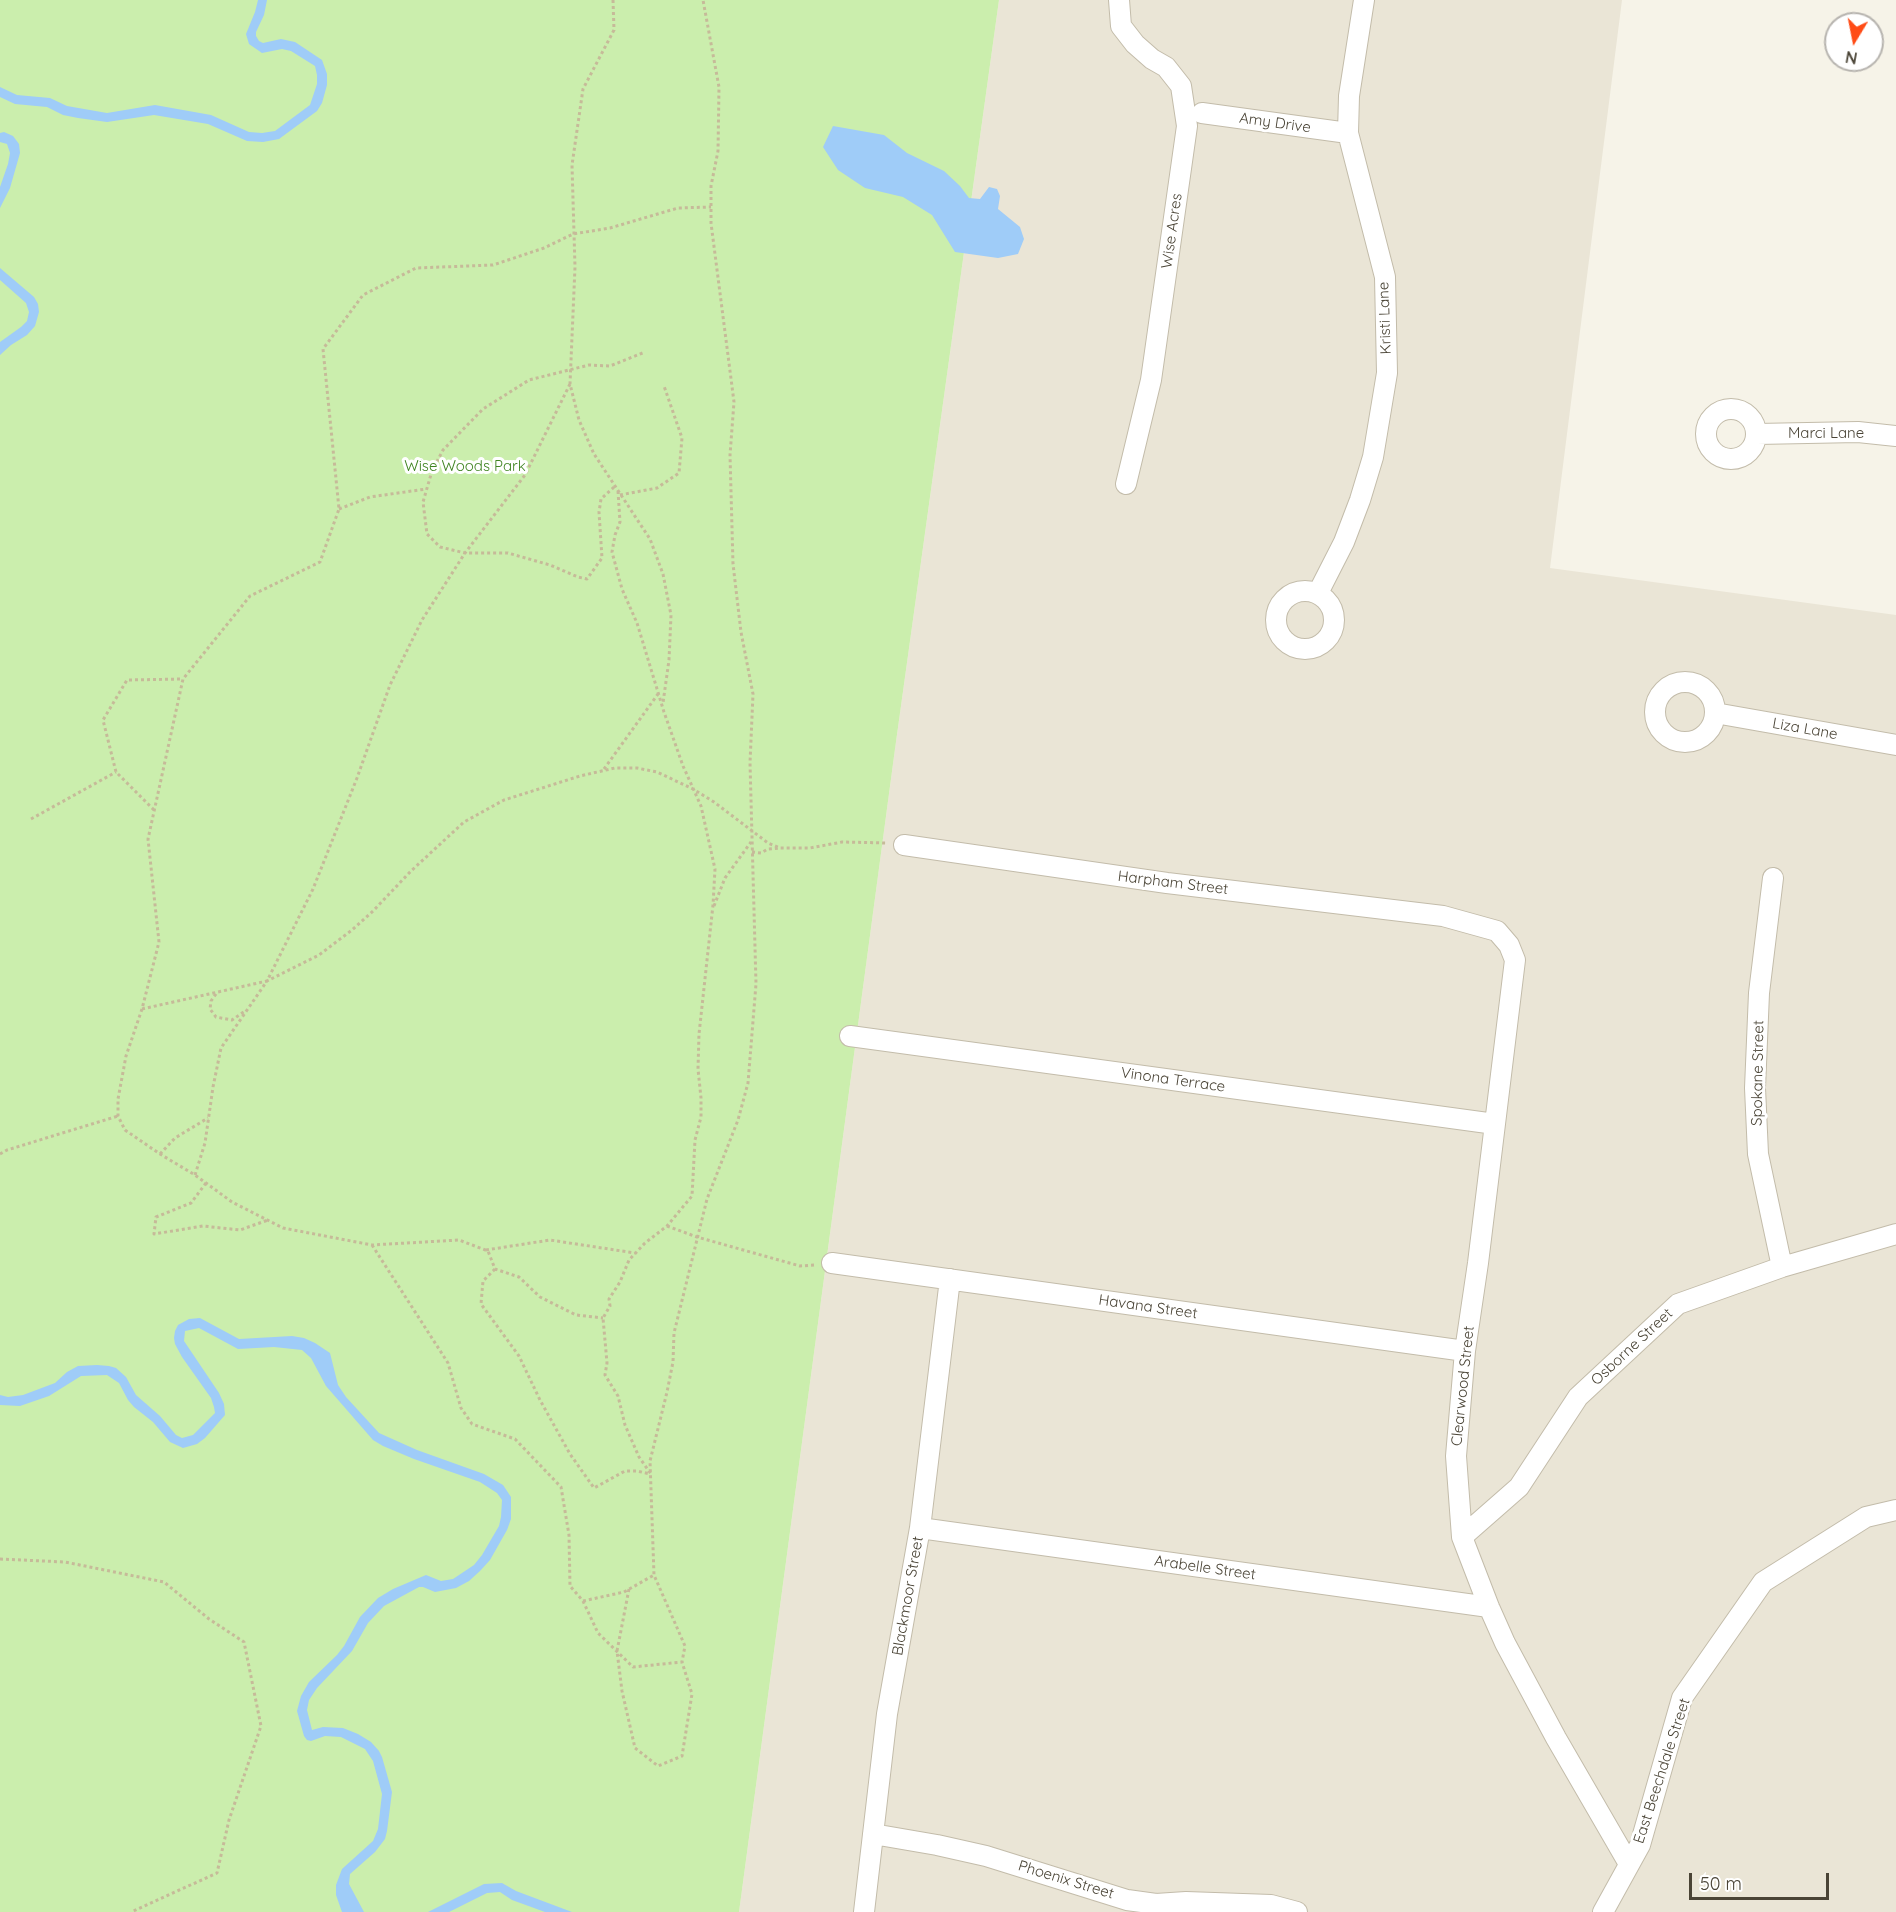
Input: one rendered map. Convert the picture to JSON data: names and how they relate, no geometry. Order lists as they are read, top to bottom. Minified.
{"streets":{"street":["Amy Drive","Wise Acres","Kristi Lane","Marci Lane","Liza Lane","Harpham Street","Spokane Street","Vinona Terrace","Havana Street","Osborne Street","Clearwood Street","Arabelle Street","Blackmoor Street","East Beechdale Street","Phoenix Street"]},"crossings":[["Amy Drive","Kristi Lane"],["Harpham Street","Clearwood Street"],["Spokane Street","Osborne Street"],["Vinona Terrace","Clearwood Street"],["Havana Street","Clearwood Street"],["Havana Street","Blackmoor Street"],["Osborne Street","Clearwood Street"],["Clearwood Street","Arabelle Street"],["Clearwood Street","East Beechdale Street"],["Arabelle Street","Blackmoor Street"],["Blackmoor Street","Phoenix Street"]],"parks":["Wise Woods Park"],"scale_bar":"50 m","north":"bottom"}
